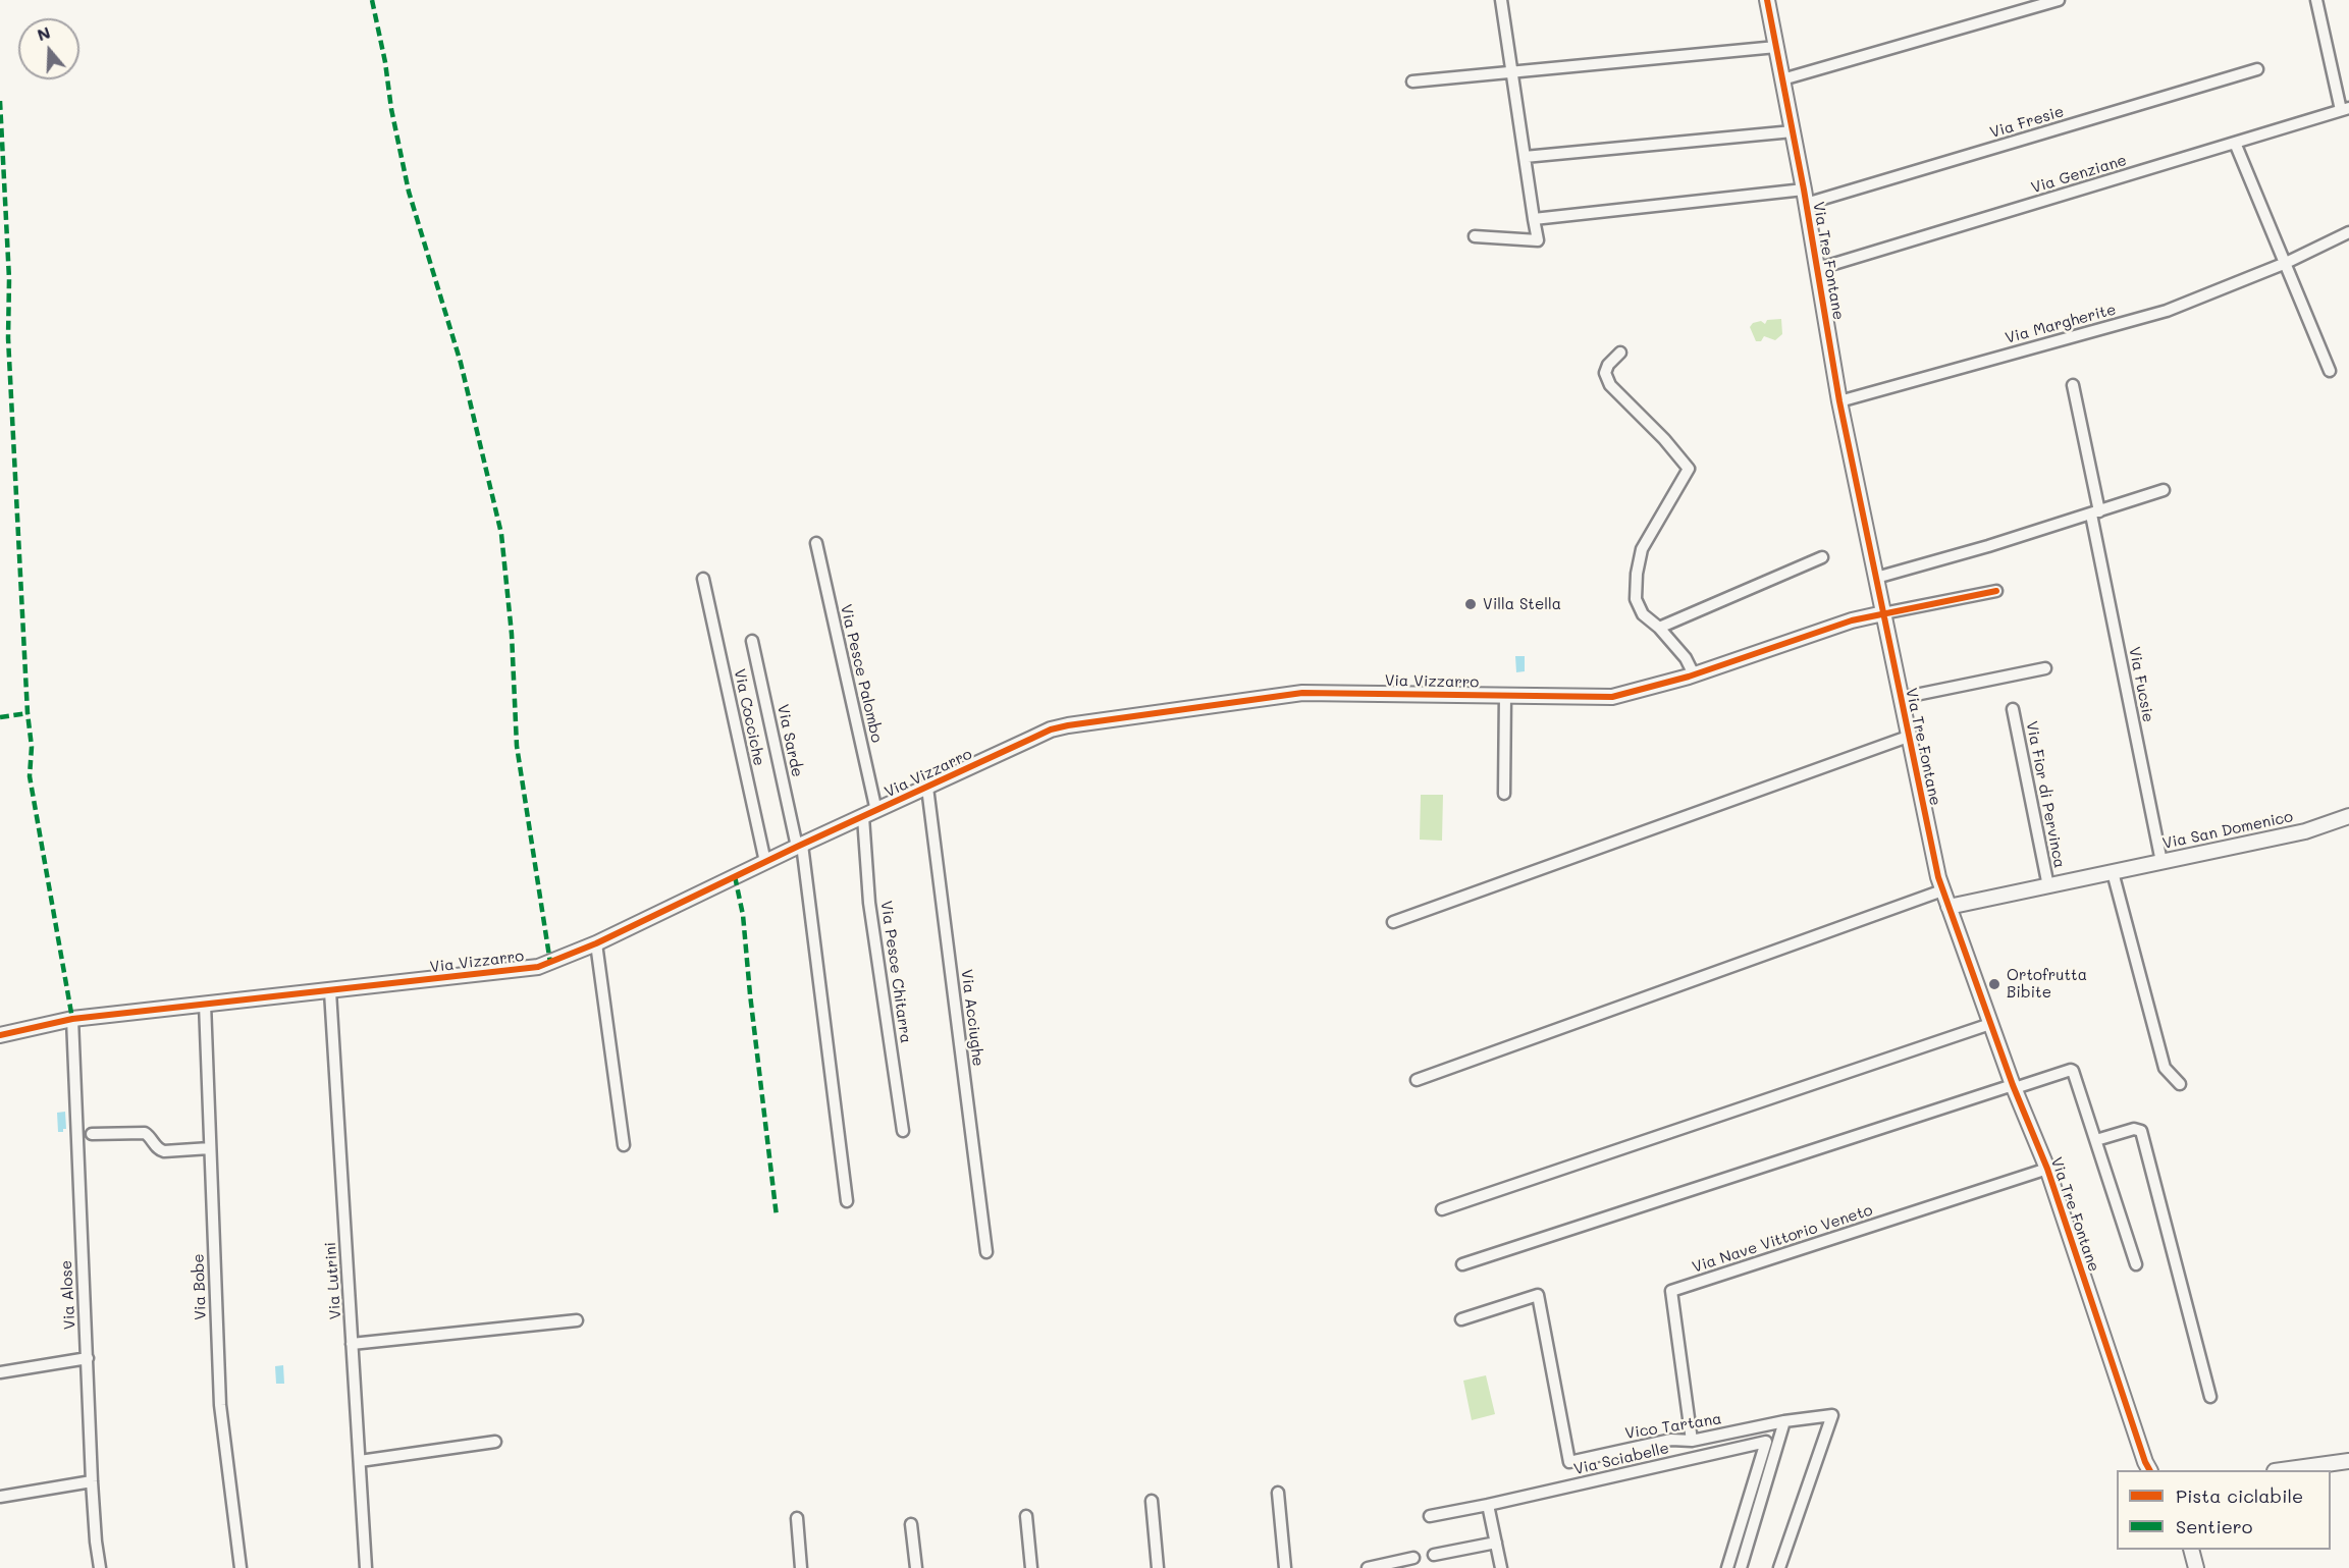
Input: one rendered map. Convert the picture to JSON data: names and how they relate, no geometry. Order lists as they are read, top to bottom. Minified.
{"streets":{"street":["Via Fresie","Via Genziane","Via Tre Fontane","Via Margherite","Via Pesce Palombo","Via Vizzarro","Via Fucsie","Via Cocciche","Via Sarde","Via Fior di Pervinca","Via San Domenico","Via Pesce Chitarra","Via Acciughe","Via Nave Vittorio Veneto","Via Lutrini","Via Bobe","Via Alose","Vico Tartana","Via Sciabelle"]},"crossings":[["Via Fresie","Via Tre Fontane"],["Via Genziane","Via Tre Fontane"],["Via Tre Fontane","Via Margherite"],["Via Tre Fontane","Via Vizzarro"],["Via Tre Fontane","Via San Domenico"],["Via Tre Fontane","Via Nave Vittorio Veneto"],["Via Pesce Palombo","Via Vizzarro"],["Via Pesce Palombo","Via Pesce Chitarra"],["Via Vizzarro","Via Cocciche"],["Via Vizzarro","Via Sarde"],["Via Vizzarro","Via Pesce Chitarra"],["Via Vizzarro","Via Acciughe"],["Via Vizzarro","Via Lutrini"],["Via Vizzarro","Via Bobe"],["Via Vizzarro","Via Alose"],["Via Fucsie","Via San Domenico"],["Via Fior di Pervinca","Via San Domenico"],["Via Nave Vittorio Veneto","Vico Tartana"]],"places":["Villa Stella","Ortofrutta Bibite"],"legend":["Pista ciclabile","Sentiero"],"north":"top"}
